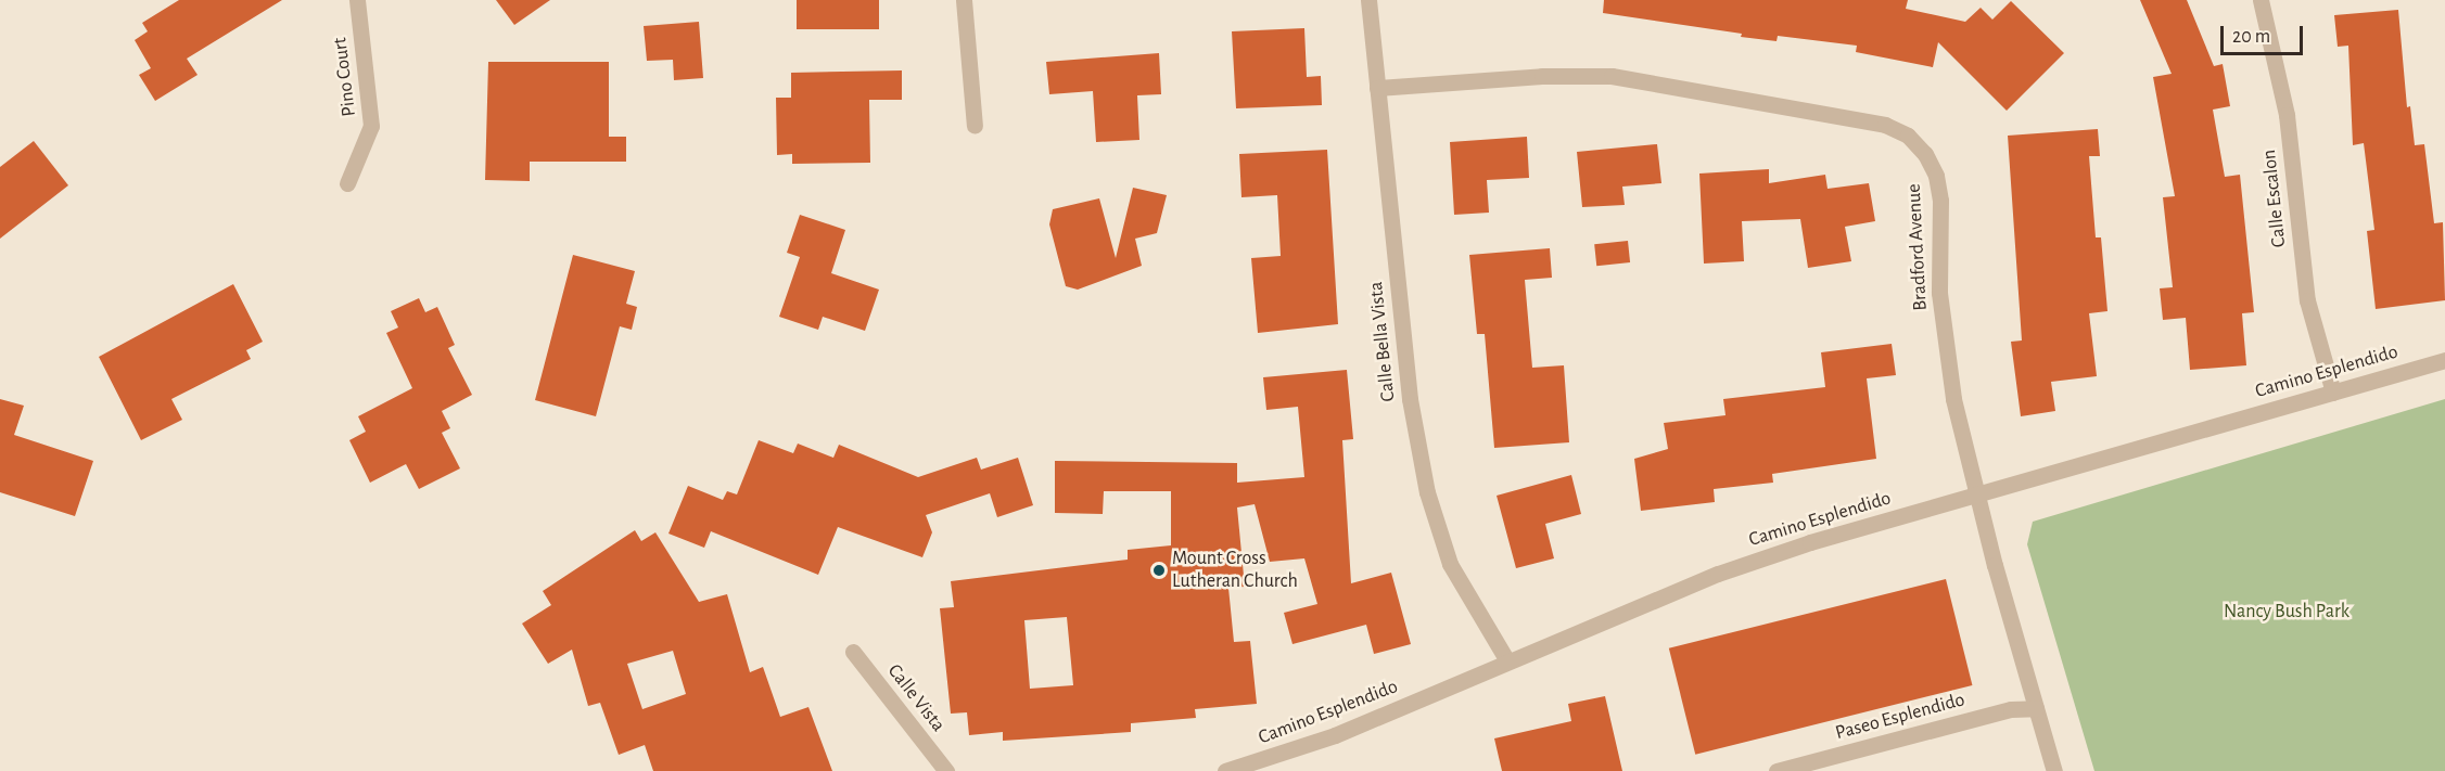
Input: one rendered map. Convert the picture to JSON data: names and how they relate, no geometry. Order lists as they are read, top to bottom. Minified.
{"streets":{"street":["Pino Court","Calle Escalon","Bradford Avenue","Calle Bella Vista","Camino Esplendido","Calle Vista","Paseo Esplendido"]},"crossings":[["Calle Escalon","Camino Esplendido"],["Bradford Avenue","Calle Bella Vista"],["Bradford Avenue","Camino Esplendido"],["Bradford Avenue","Paseo Esplendido"],["Calle Bella Vista","Camino Esplendido"]],"parks":["Nancy Bush Park"],"places":["Mount Cross Lutheran Church"],"scale_bar":"20 m"}
